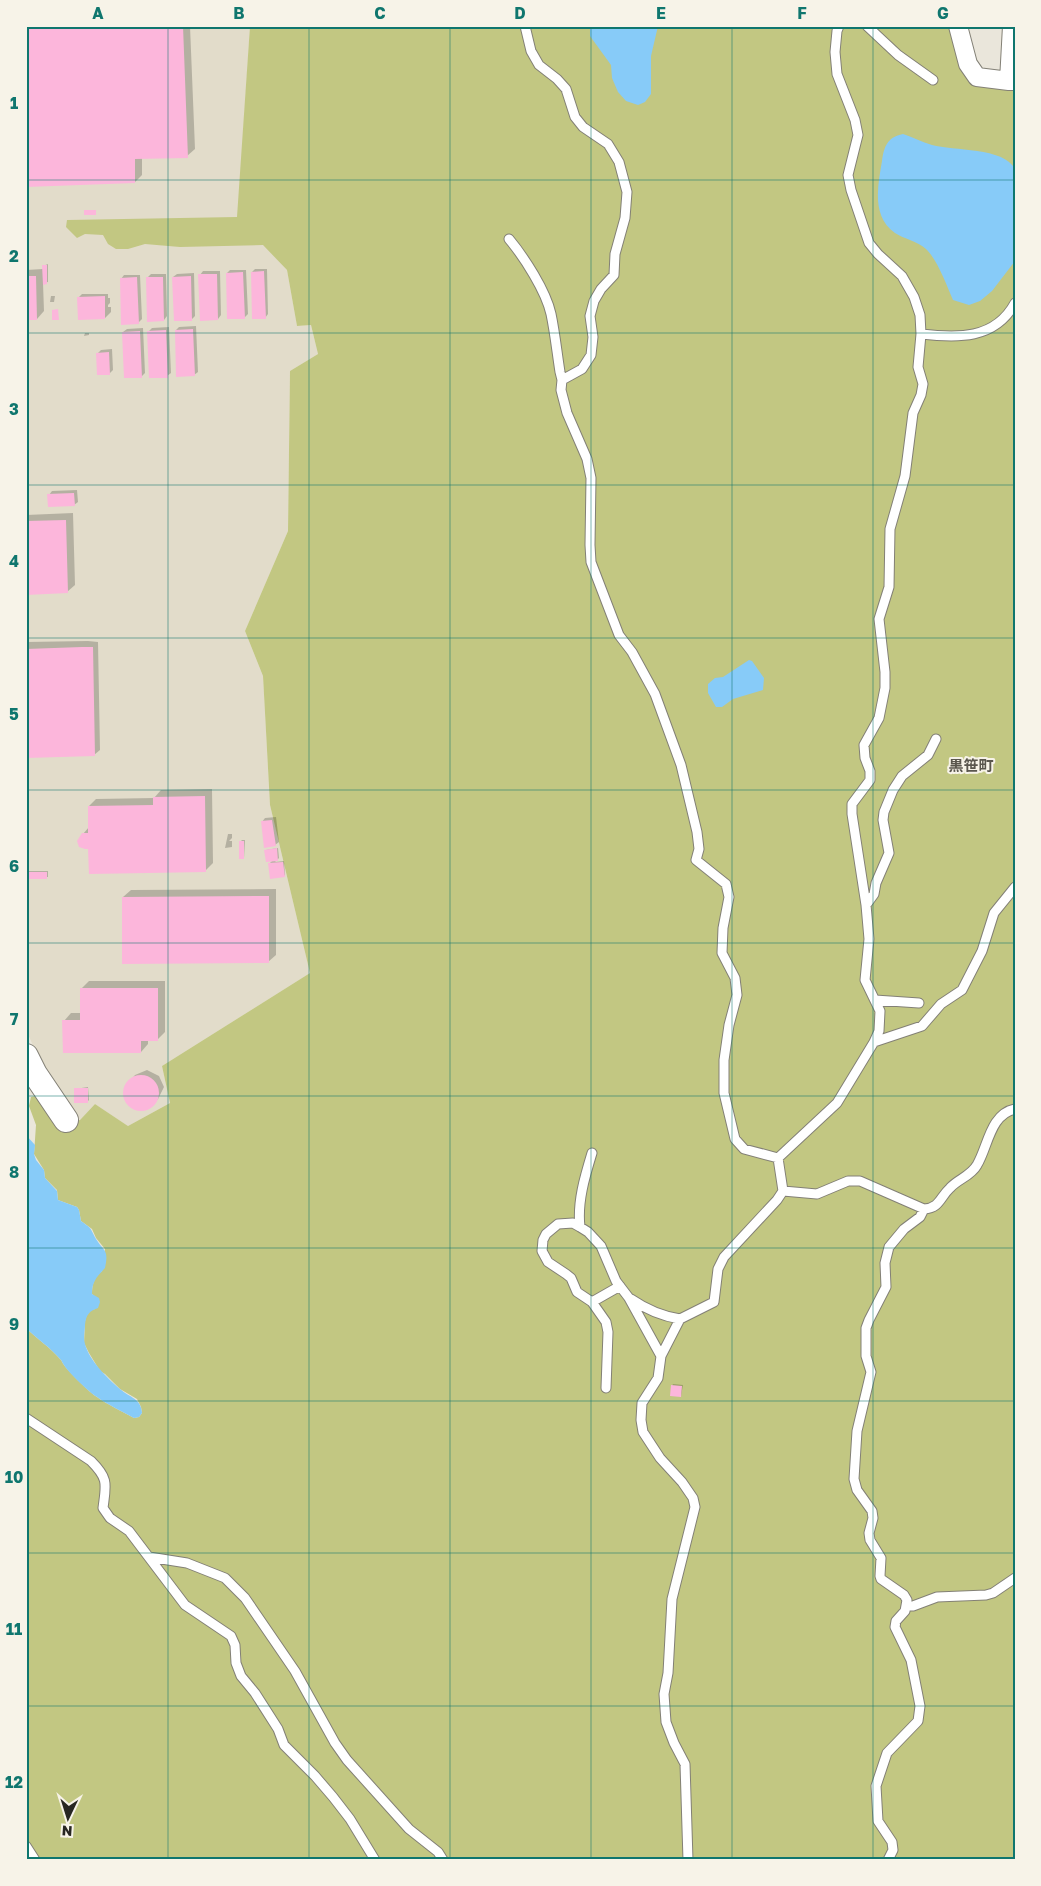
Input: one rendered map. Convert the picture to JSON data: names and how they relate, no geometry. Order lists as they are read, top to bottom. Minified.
{"districts":["黒笹町"],"north":"bottom","grid":{"columns":["A","B","C","D","E","F","G"],"rows":["1","2","3","4","5","6","7","8","9","10","11","12"]}}
